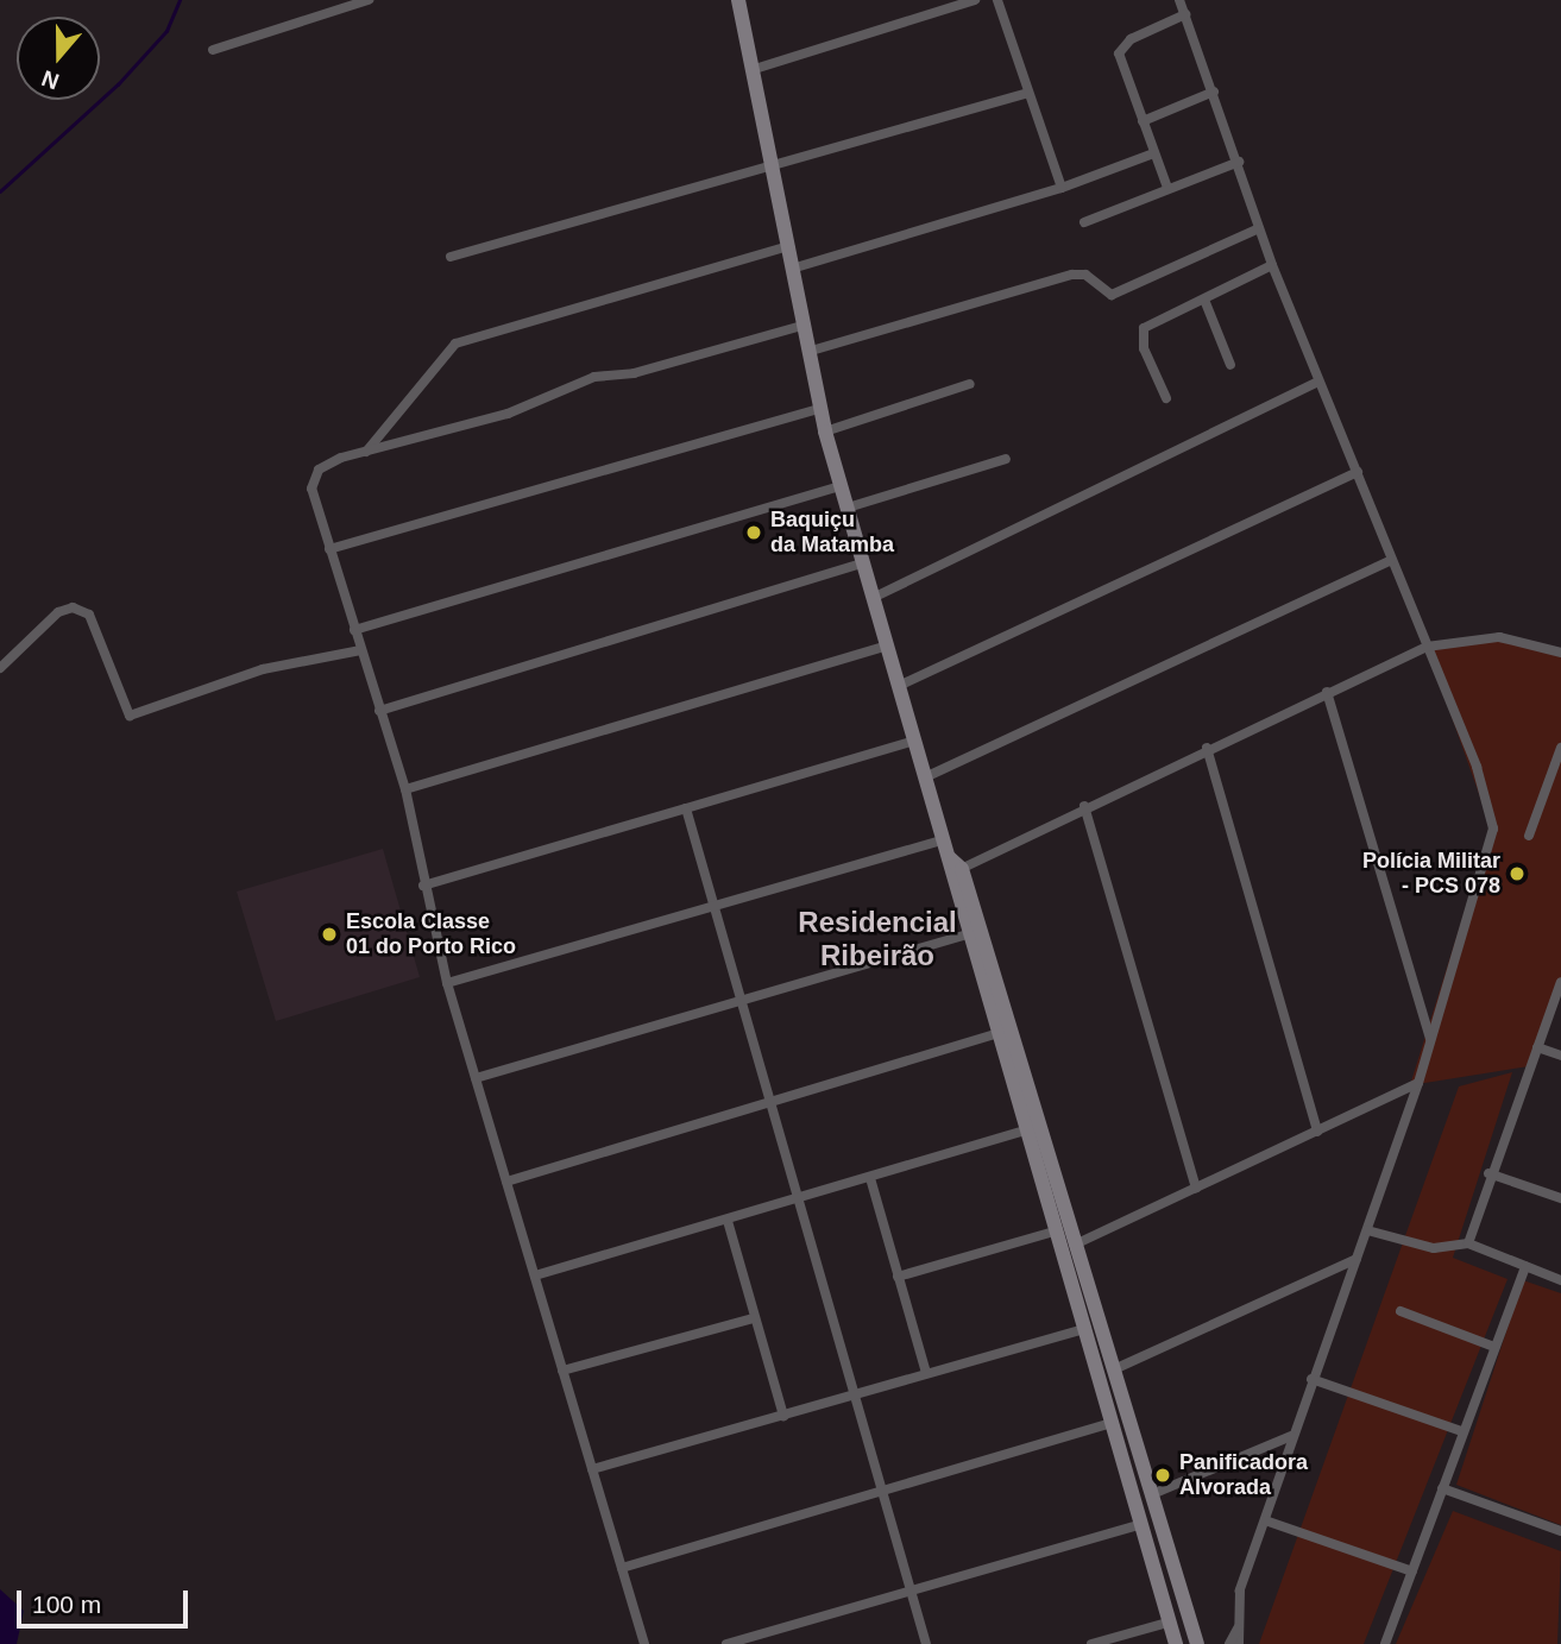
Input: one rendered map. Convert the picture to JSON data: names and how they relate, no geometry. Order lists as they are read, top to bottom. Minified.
{"districts":["Residencial Ribeirão"],"places":["Baquiçu da Matamba","Polícia Militar - PCS 078","Escola Classe 01 do Porto Rico","Panificadora Alvorada"],"scale_bar":"100 m","north":"bottom"}
